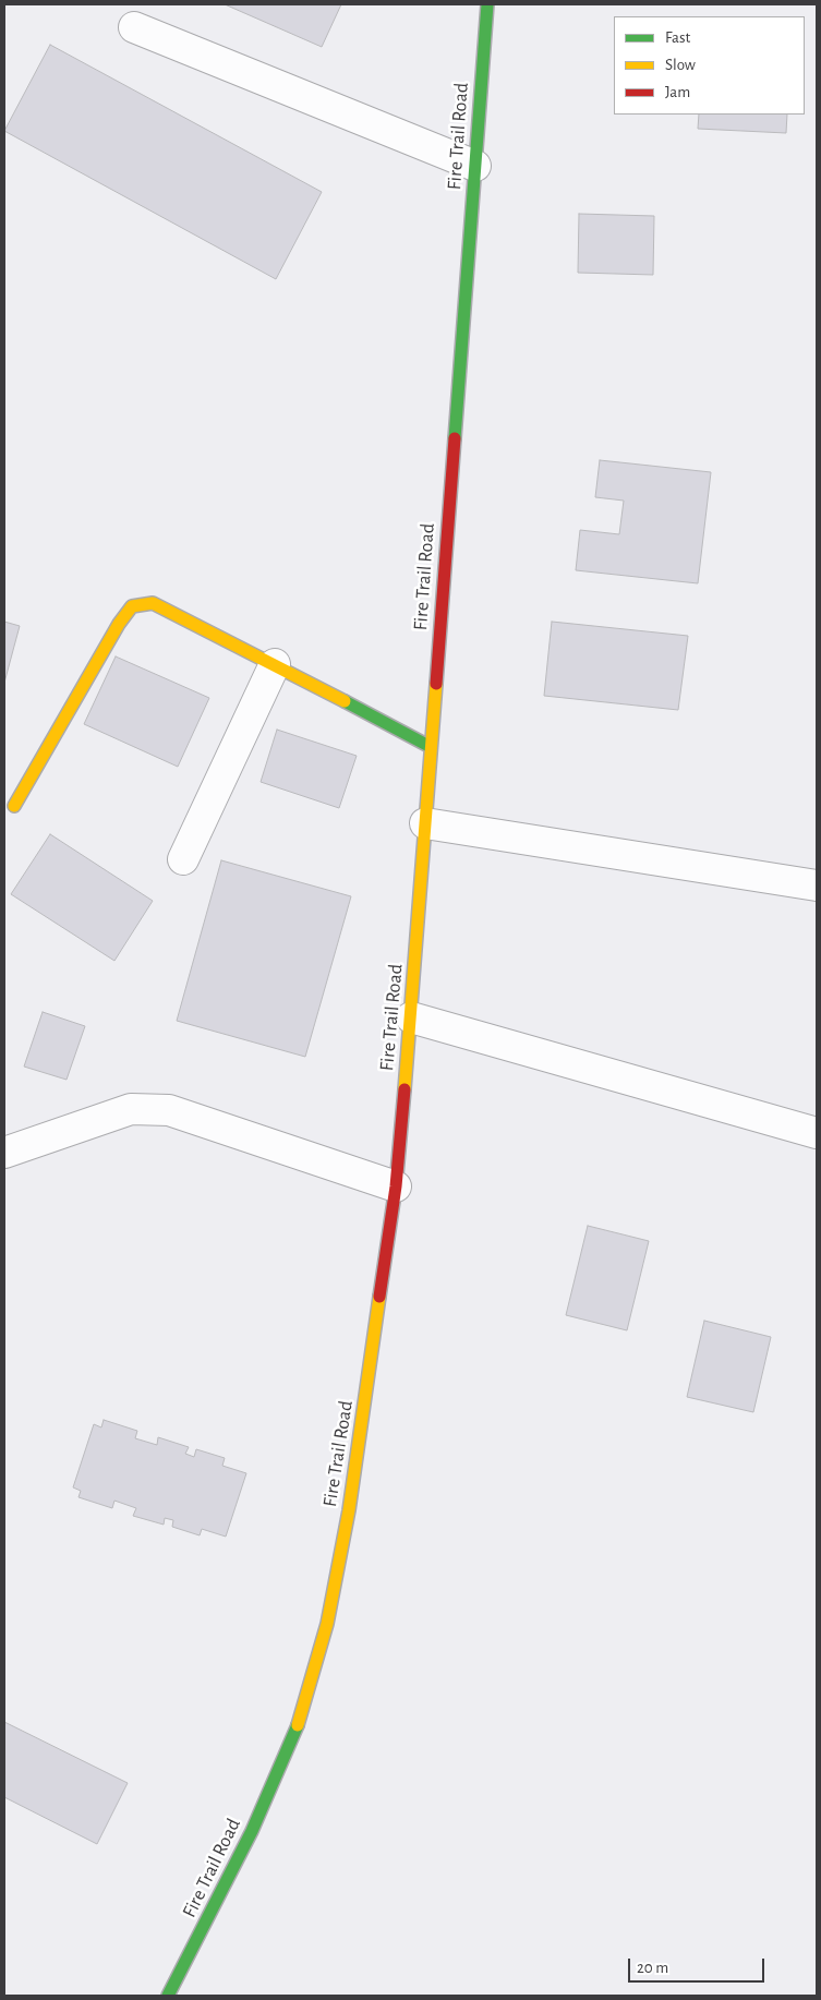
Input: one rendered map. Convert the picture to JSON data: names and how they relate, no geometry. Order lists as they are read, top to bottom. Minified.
{"streets":{"street":["Fire Trail Road"]},"legend":["Fast","Slow","Jam"],"scale_bar":"20 m"}
